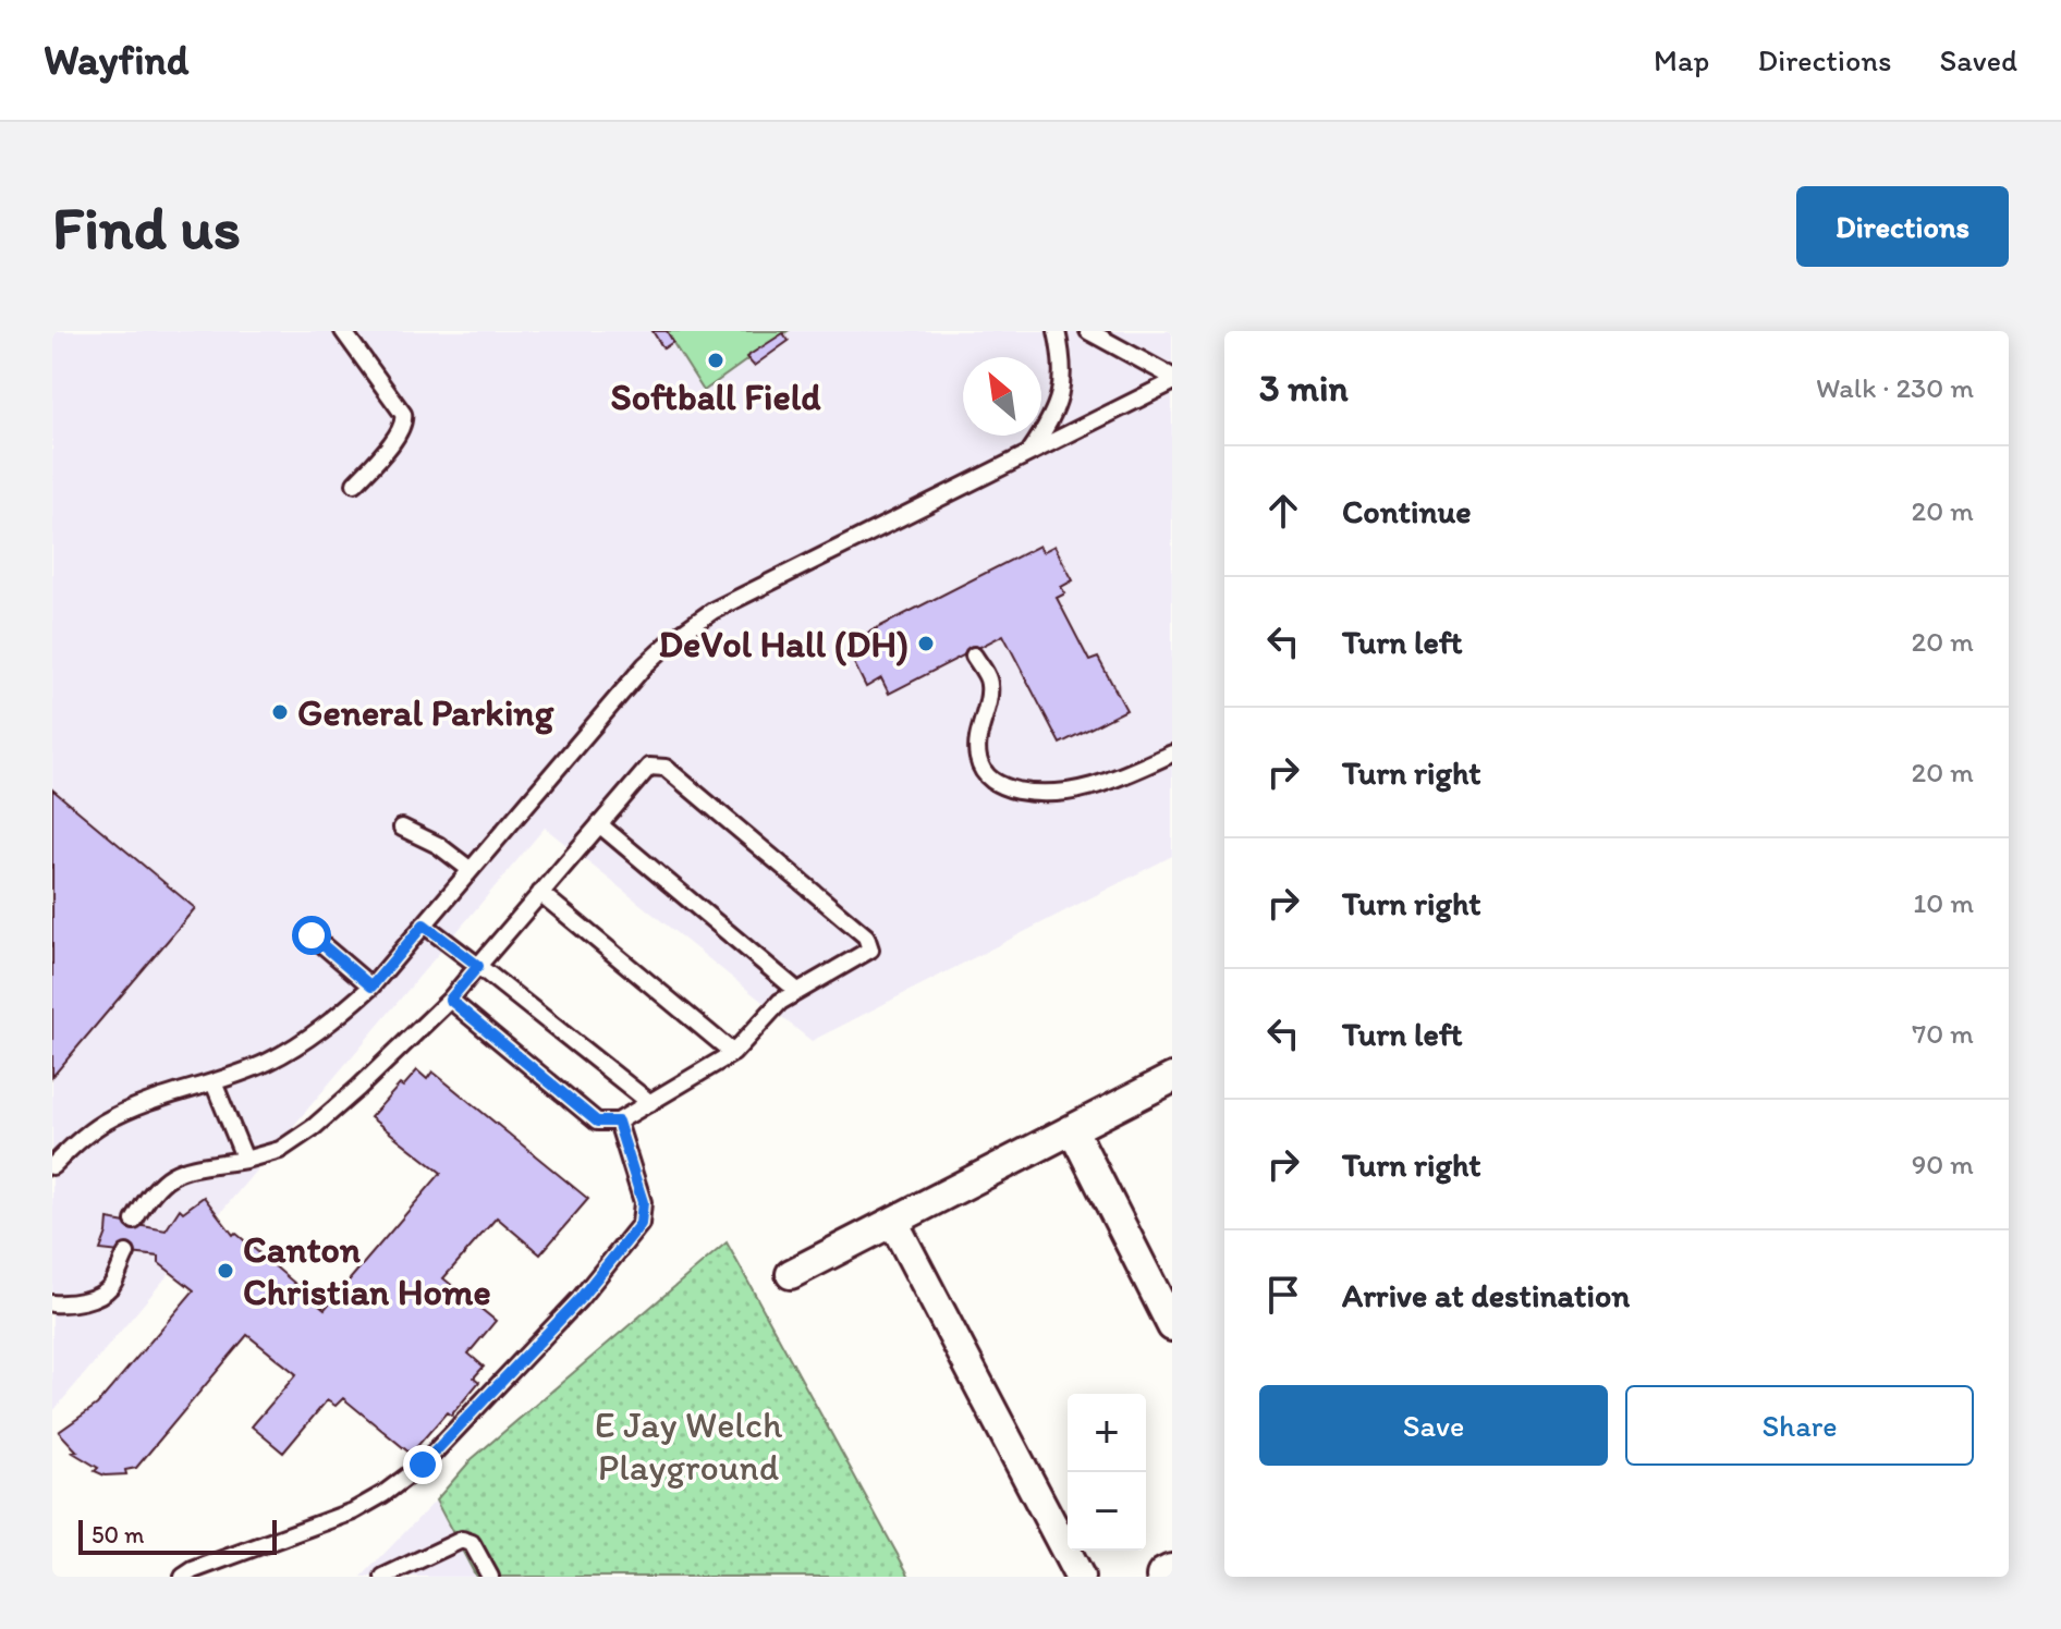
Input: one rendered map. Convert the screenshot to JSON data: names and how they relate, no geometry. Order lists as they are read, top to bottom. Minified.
{"parks":["E Jay Welch Playground"],"places":["Softball Field","DeVol Hall (DH)","General Parking","Canton Christian Home"],"scale_bar":"50 m","north":"top left","page":{"header":"Wayfind","nav":["Map","Directions","Saved"],"buttons":["Directions",["Save","Share"]],"title":"Find us","heading":["3 min","Walk · 230 m"],"list":[["Continue","20 m"],["Turn left","20 m"],["Turn right","20 m"],["Turn right","10 m"],["Turn left","70 m"],["Turn right","90 m"],"Arrive at destination"],"map_buttons":["+","−"],"scale":"50 m"}}
